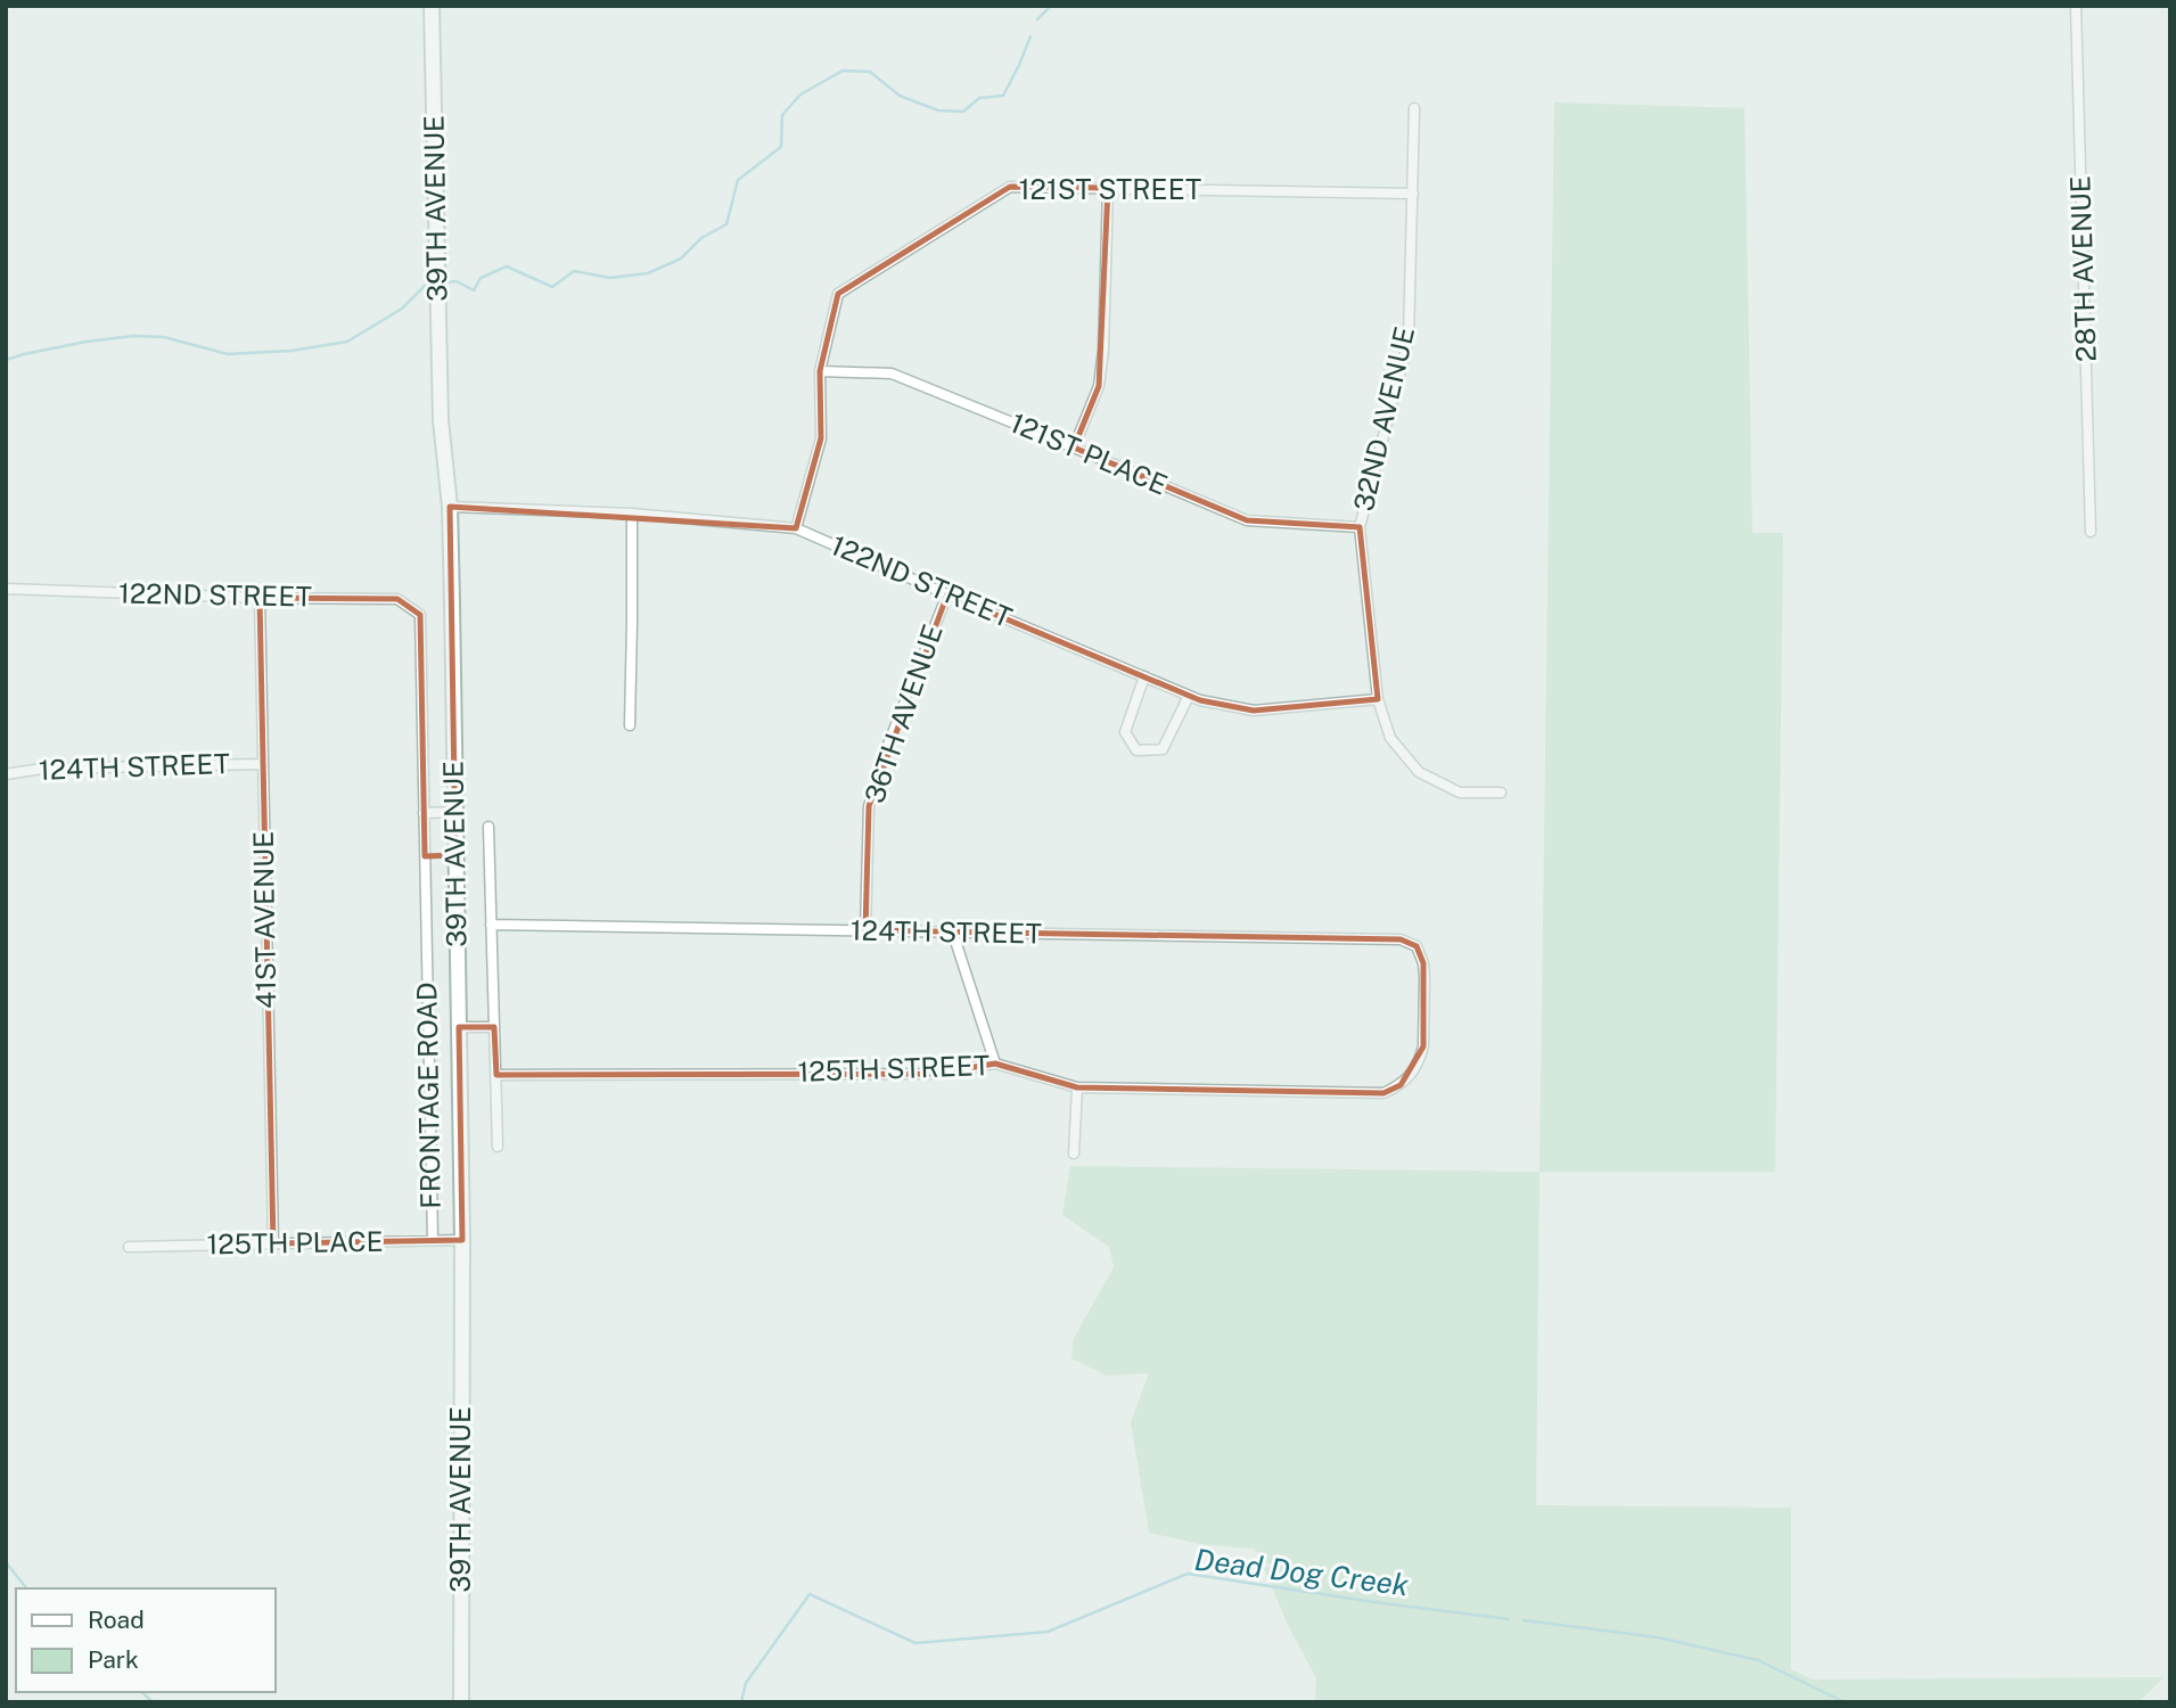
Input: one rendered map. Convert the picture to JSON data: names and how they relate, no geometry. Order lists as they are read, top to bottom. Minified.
{"streets":{"main road":["39TH AVENUE"],"street":["121ST STREET","28TH AVENUE","32ND AVENUE","121ST PLACE","122ND STREET","36TH AVENUE","124TH STREET","41ST AVENUE","125TH STREET","FRONTAGE ROAD","125TH PLACE"]},"crossings":[["121ST STREET","32ND AVENUE"],["121ST STREET","121ST PLACE"],["39TH AVENUE","122ND STREET"],["39TH AVENUE","124TH STREET"],["39TH AVENUE","125TH STREET"],["39TH AVENUE","125TH PLACE"],["32ND AVENUE","121ST PLACE"],["32ND AVENUE","122ND STREET"],["122ND STREET","36TH AVENUE"],["122ND STREET","41ST AVENUE"],["122ND STREET","FRONTAGE ROAD"],["36TH AVENUE","124TH STREET"],["124TH STREET","41ST AVENUE"],["124TH STREET","125TH STREET"],["41ST AVENUE","125TH PLACE"],["FRONTAGE ROAD","125TH PLACE"]],"water":["Dead Dog Creek"],"legend":["Road","Park"]}
